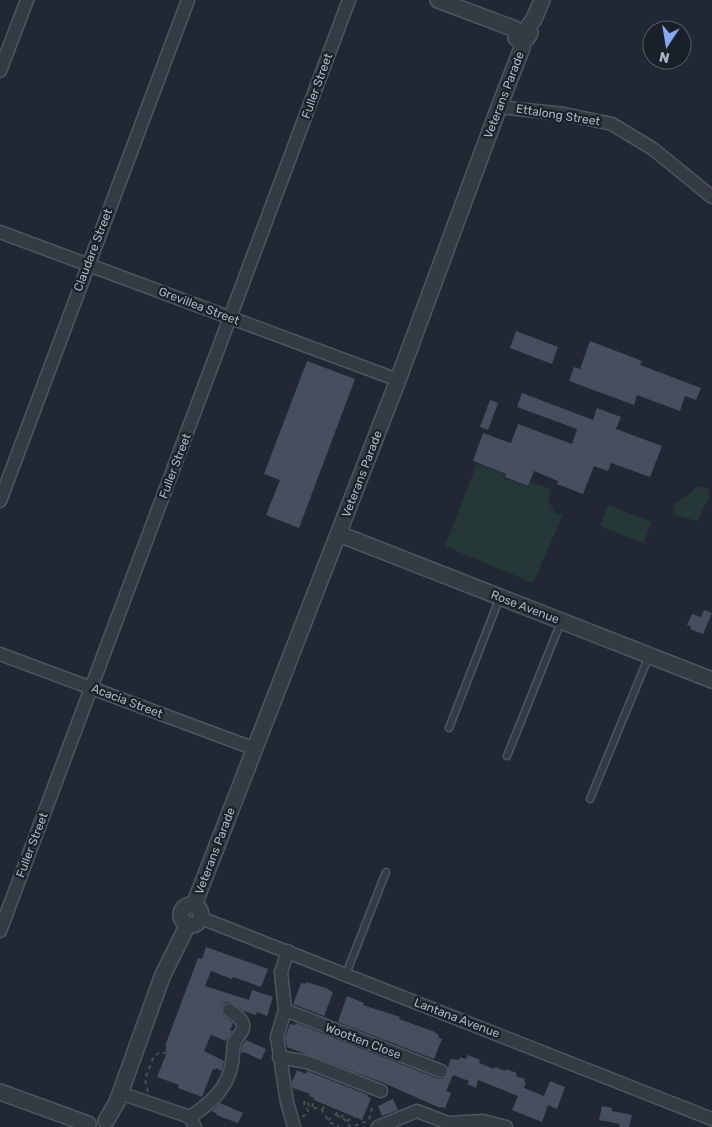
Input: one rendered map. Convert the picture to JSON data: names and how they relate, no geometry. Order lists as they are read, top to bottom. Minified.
{"streets":{"street":["Fuller Street","Veterans Parade","Ettalong Street","Claudare Street","Grevillea Street","Rose Avenue","Acacia Street","Lantana Avenue","Wootten Close"]},"crossings":[["Fuller Street","Grevillea Street"],["Fuller Street","Acacia Street"],["Veterans Parade","Ettalong Street"],["Veterans Parade","Grevillea Street"],["Veterans Parade","Rose Avenue"],["Veterans Parade","Acacia Street"],["Veterans Parade","Lantana Avenue"],["Claudare Street","Grevillea Street"]],"north":"bottom"}
